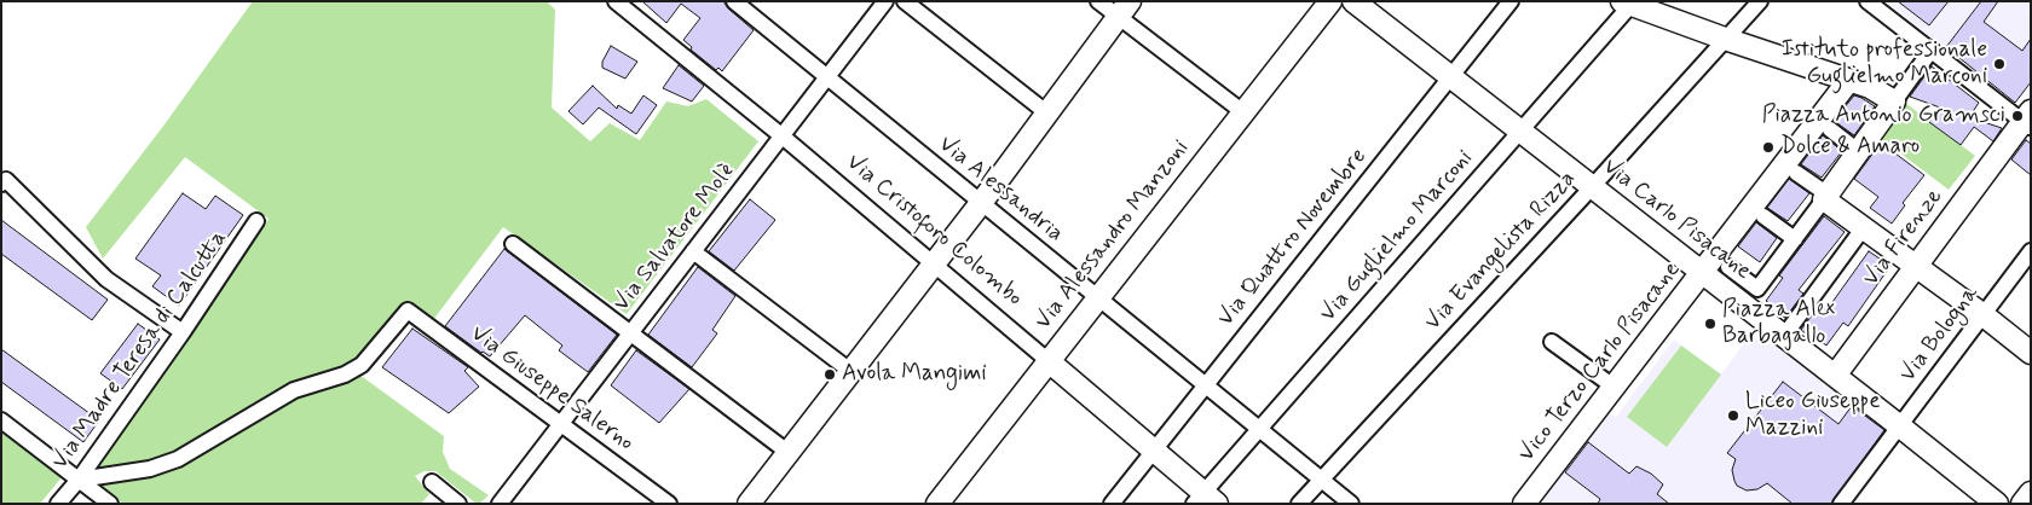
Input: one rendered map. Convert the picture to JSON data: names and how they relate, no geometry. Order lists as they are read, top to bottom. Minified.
{"streets":{"street":["Via Alessandria","Via Carlo Pisacane","Via Cristoforo Colombo","Via Alessandro Manzoni","Via Guglielmo Marconi","Via Salvatore Molè","Via Quattro Novembre","Via Firenze","Via Evangelista Rizza","Via Bologna","Via Madre Teresa di Calcutta","Vico Terzo Carlo Pisacane","Via Giuseppe Salerno"]},"crossings":[["Via Alessandria","Via Alessandro Manzoni"],["Via Alessandria","Via Guglielmo Marconi"],["Via Alessandria","Via Salvatore Molè"],["Via Alessandria","Via Quattro Novembre"],["Via Alessandria","Via Evangelista Rizza"],["Via Carlo Pisacane","Via Guglielmo Marconi"],["Via Carlo Pisacane","Via Quattro Novembre"],["Via Carlo Pisacane","Via Firenze"],["Via Carlo Pisacane","Via Evangelista Rizza"],["Via Carlo Pisacane","Via Bologna"],["Via Carlo Pisacane","Vico Terzo Carlo Pisacane"],["Via Cristoforo Colombo","Via Alessandro Manzoni"],["Via Cristoforo Colombo","Via Guglielmo Marconi"],["Via Cristoforo Colombo","Via Salvatore Molè"],["Via Cristoforo Colombo","Via Quattro Novembre"],["Via Salvatore Molè","Via Giuseppe Salerno"],["Via Madre Teresa di Calcutta","Via Giuseppe Salerno"]],"places":["Istituto professionale Guglielmo Marconi","Piazza Antonio Gramsci","Dolce & Amaro","Piazza Alex Barbagallo","Avola Mangimi","Liceo Giuseppe Mazzini"]}
